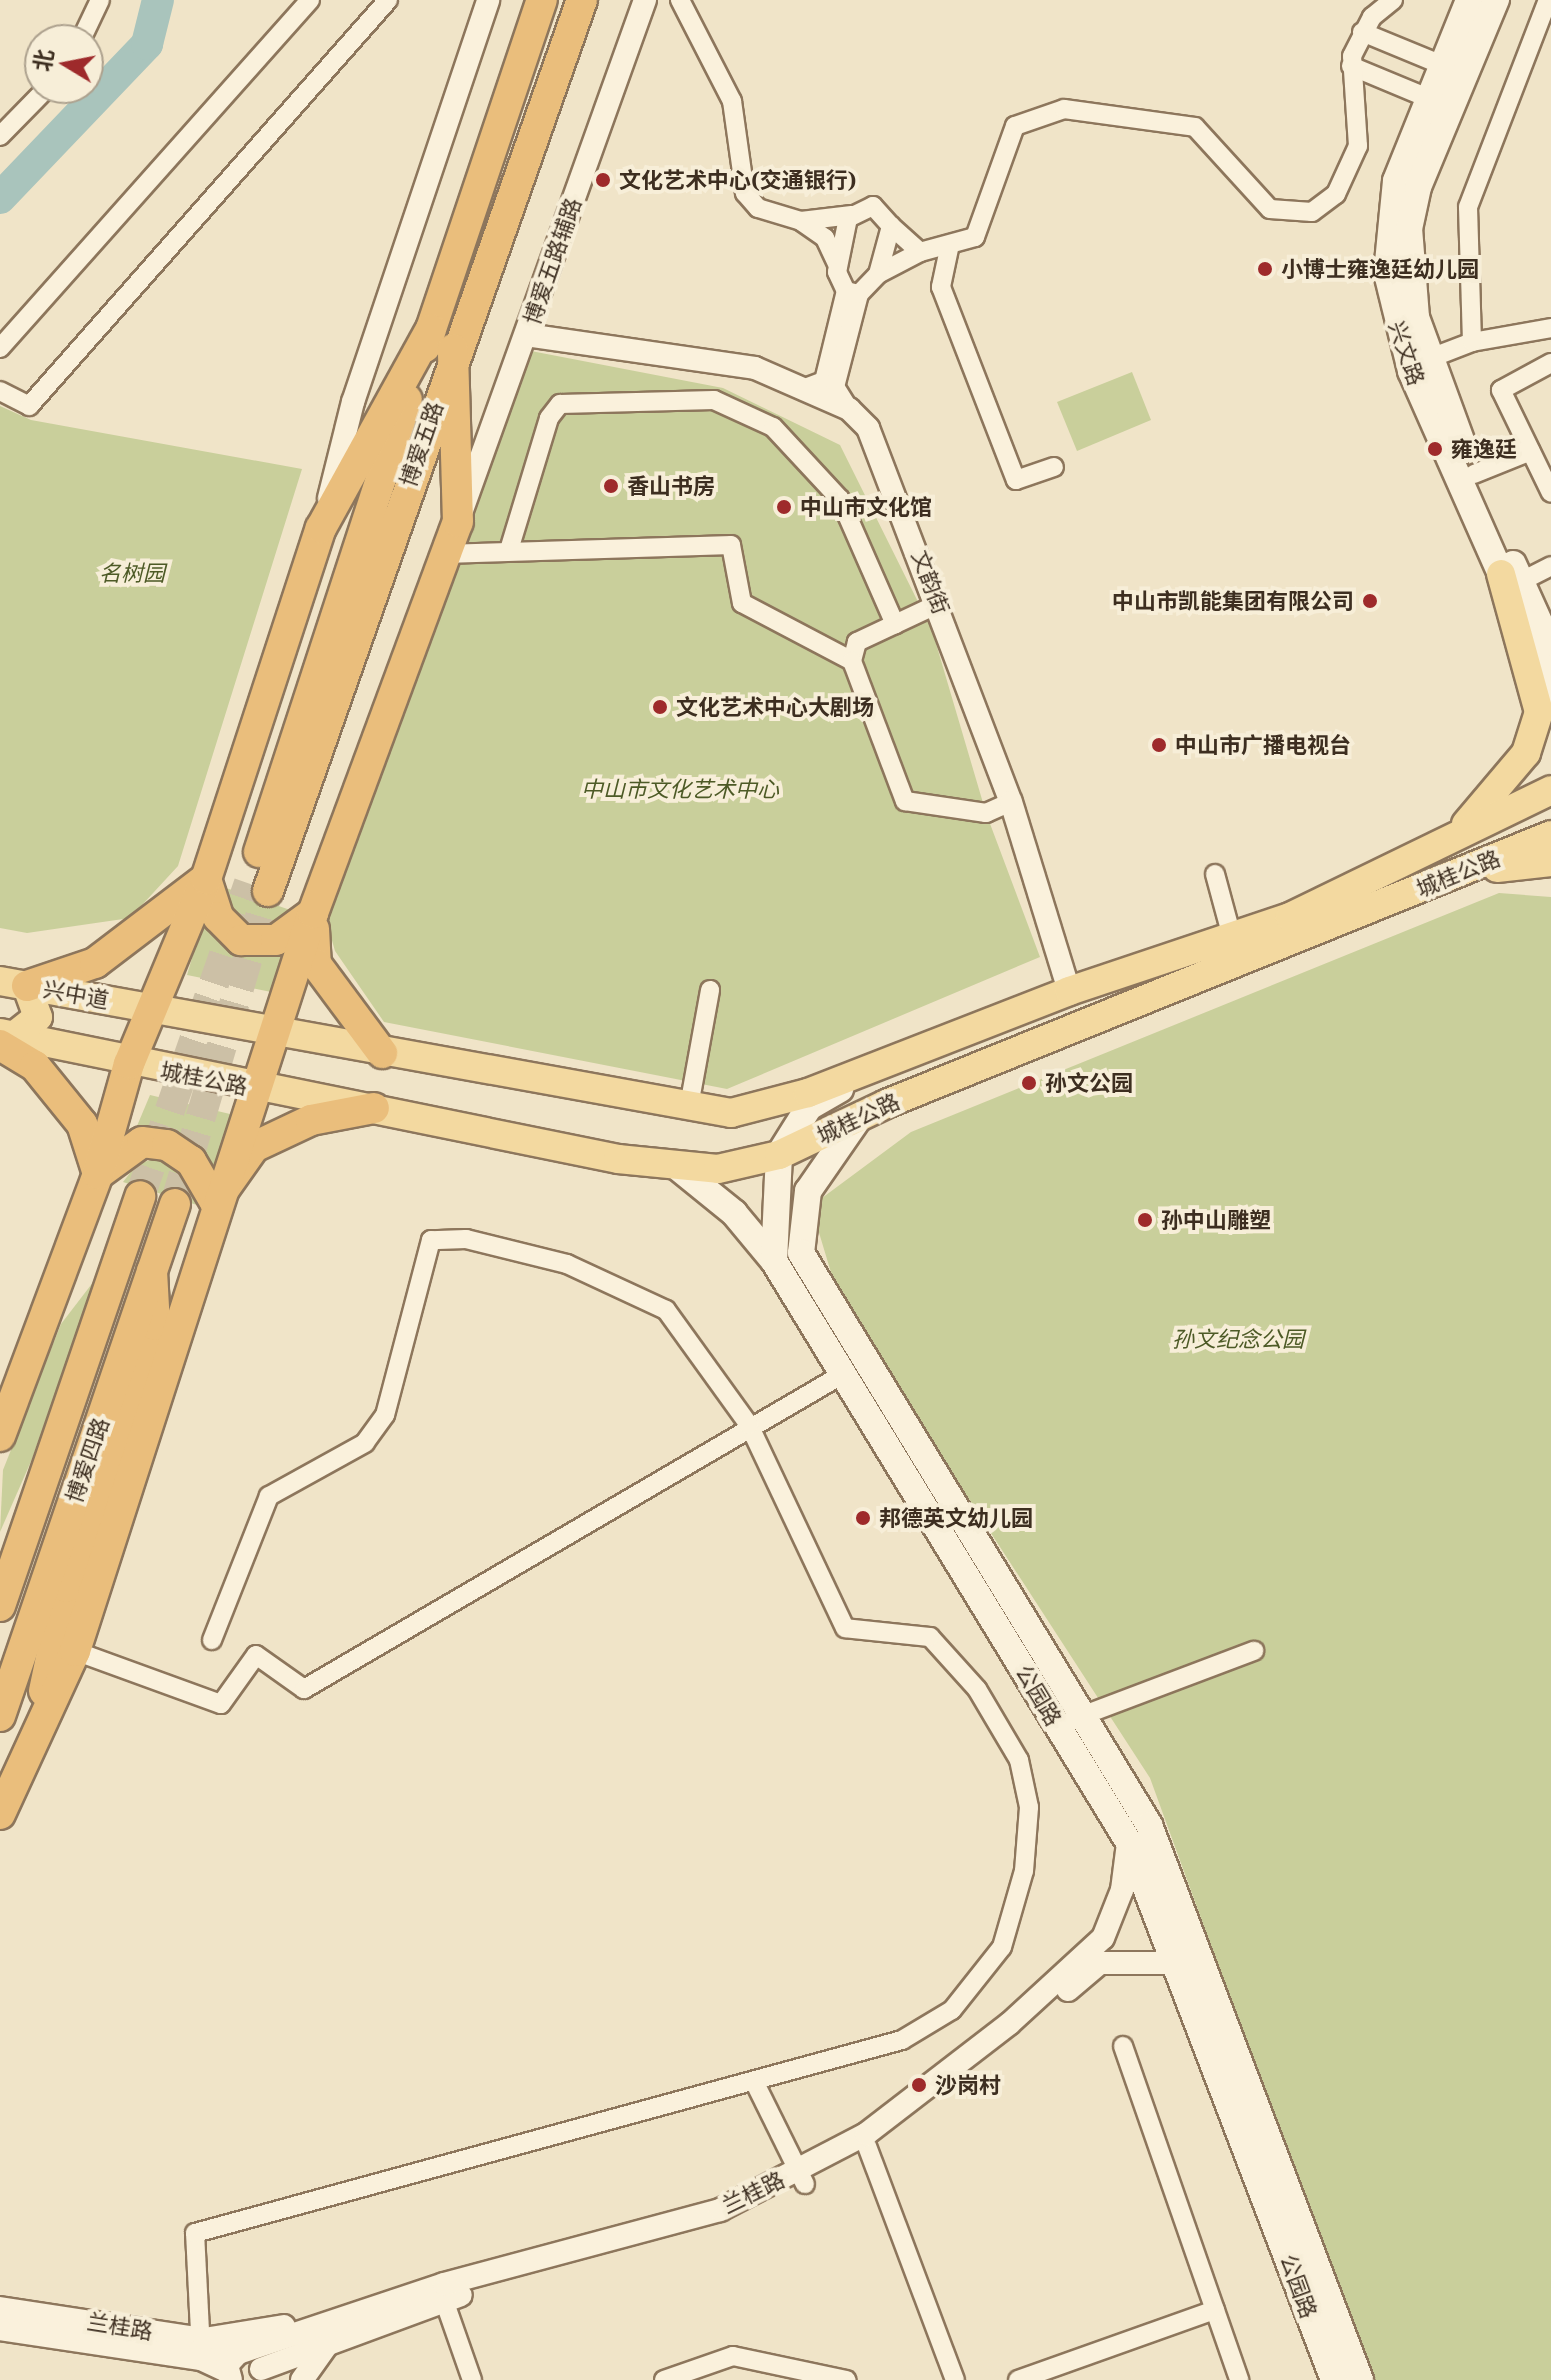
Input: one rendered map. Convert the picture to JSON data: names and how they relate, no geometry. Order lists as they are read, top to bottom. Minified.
{"streets":{"highway":["博爱五路","博爱四路"],"main road":["兴文路","城桂公路","兴中道","公园路"],"street":["博爱五路辅路","文韵街","兰桂路"]},"crossings":[["博爱五路辅路","文韵街"],["文韵街","城桂公路"],["城桂公路","兴中道"],["城桂公路","公园路"],["公园路","兰桂路"]],"parks":["名树园","中山市文化艺术中心","孙文纪念公园"],"places":["文化艺术中心(交通银行)","小博士雍逸廷幼儿园","雍逸廷","香山书房","中山市文化馆","中山市凯能集团有限公司","文化艺术中心大剧场","中山市广播电视台","孙文公园","孙中山雕塑","邦德英文幼儿园","沙岗村"],"north":"left"}
